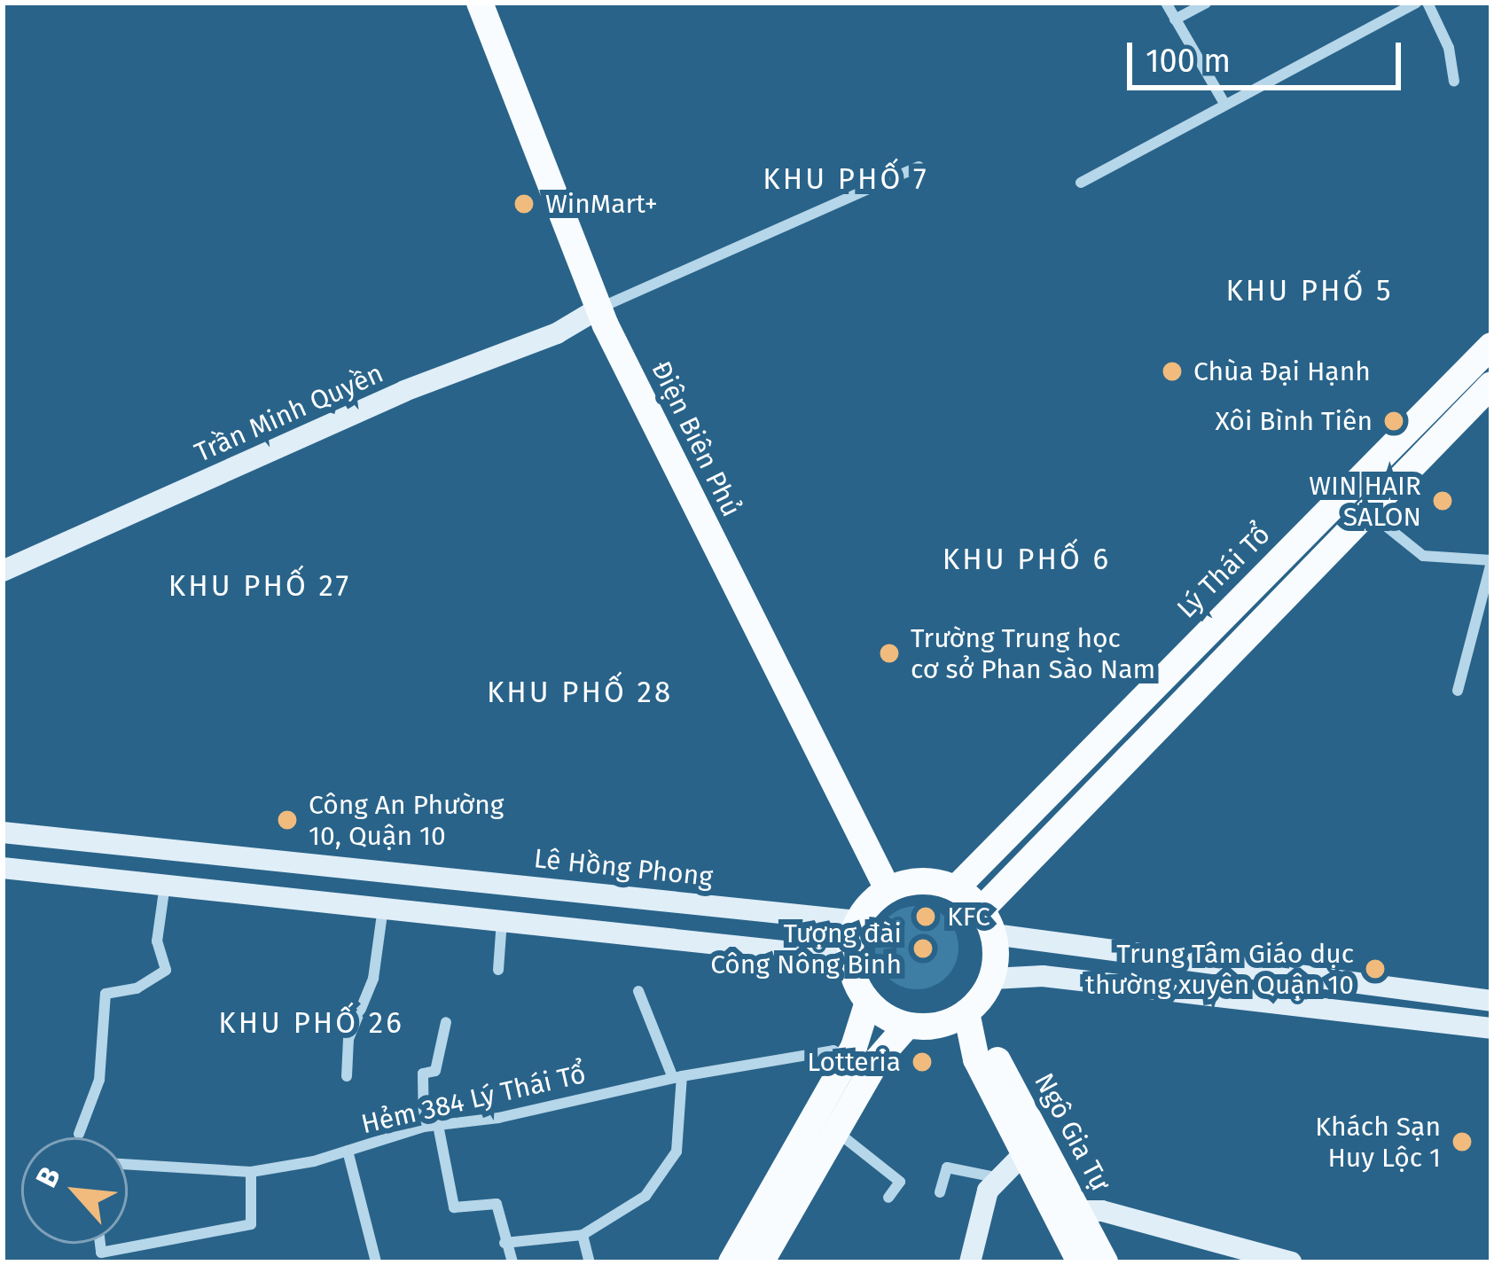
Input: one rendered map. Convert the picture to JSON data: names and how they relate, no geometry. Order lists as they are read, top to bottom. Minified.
{"streets":{"main road":["Trần Minh Quyền","Điện Biên Phủ","Lý Thái Tổ","Lê Hồng Phong","Ngô Gia Tự"],"street":["Hẻm 384 Lý Thái Tổ"]},"crossings":[["Trần Minh Quyền","Điện Biên Phủ"],["Điện Biên Phủ","Lý Thái Tổ"],["Điện Biên Phủ","Lê Hồng Phong"],["Điện Biên Phủ","Ngô Gia Tự"],["Lý Thái Tổ","Lê Hồng Phong"],["Lý Thái Tổ","Ngô Gia Tự"],["Lê Hồng Phong","Ngô Gia Tự"]],"districts":["KHU PHỐ 7","KHU PHỐ 5","KHU PHỐ 6","KHU PHỐ 27","KHU PHỐ 28","KHU PHỐ 26"],"places":["WinMart+","Chùa Đại Hạnh","Xôi Bình Tiên","WIN HAIR SALON","Trường Trung học cơ sở Phan Sào Nam","Công An Phường 10, Quận 10","KFC","Tượng đài Công Nông Binh","Trung Tâm Giáo dục thường xuyên Quận 10","Lotteria","Khách Sạn Huy Lộc 1"],"scale_bar":"100 m","north":"top left"}
